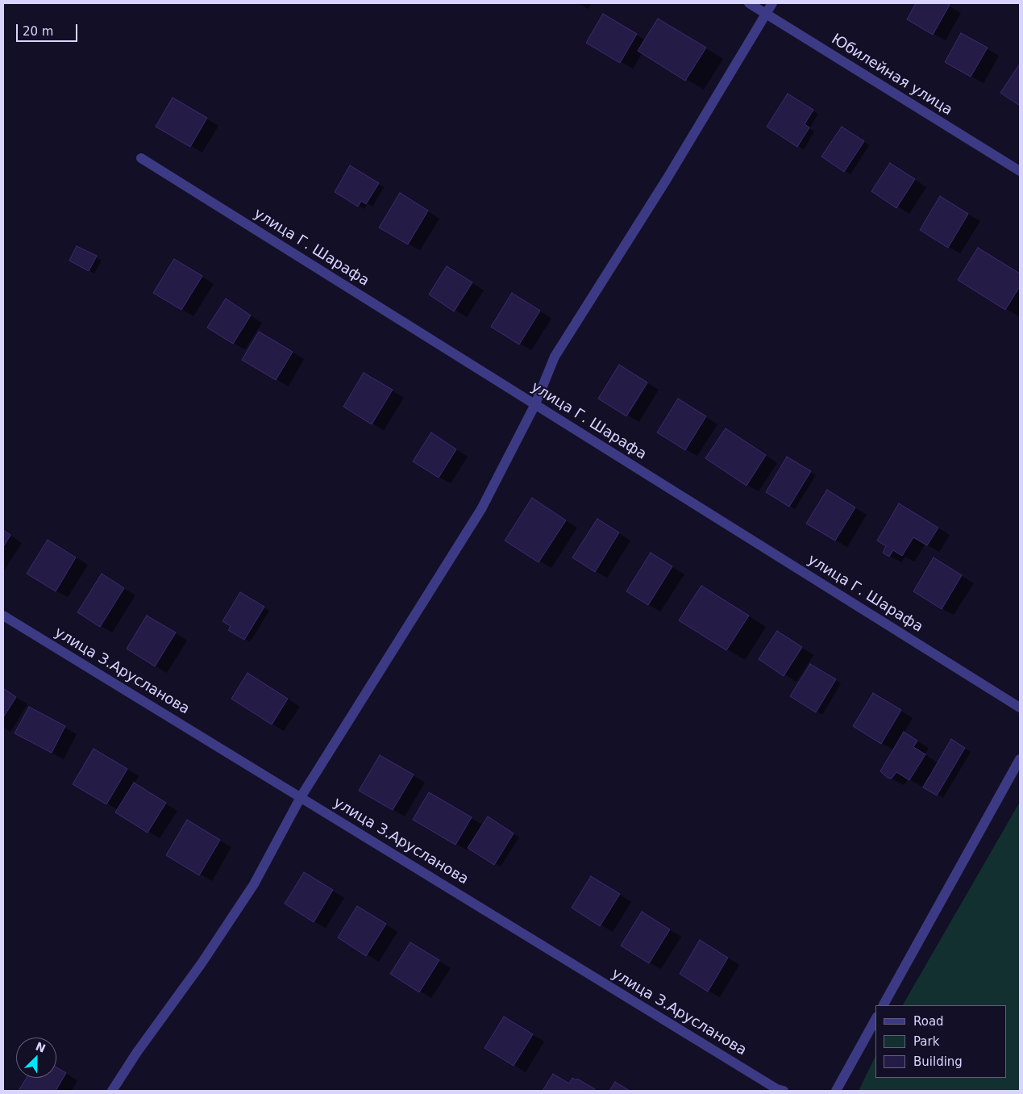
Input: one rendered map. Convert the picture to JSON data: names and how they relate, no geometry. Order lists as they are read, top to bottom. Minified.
{"streets":{"street":["Юбилейная улица","улица Г. Шарафа","улица З.Арусланова"]},"legend":["Road","Park","Building"],"scale_bar":"20 m","north":"top right"}
